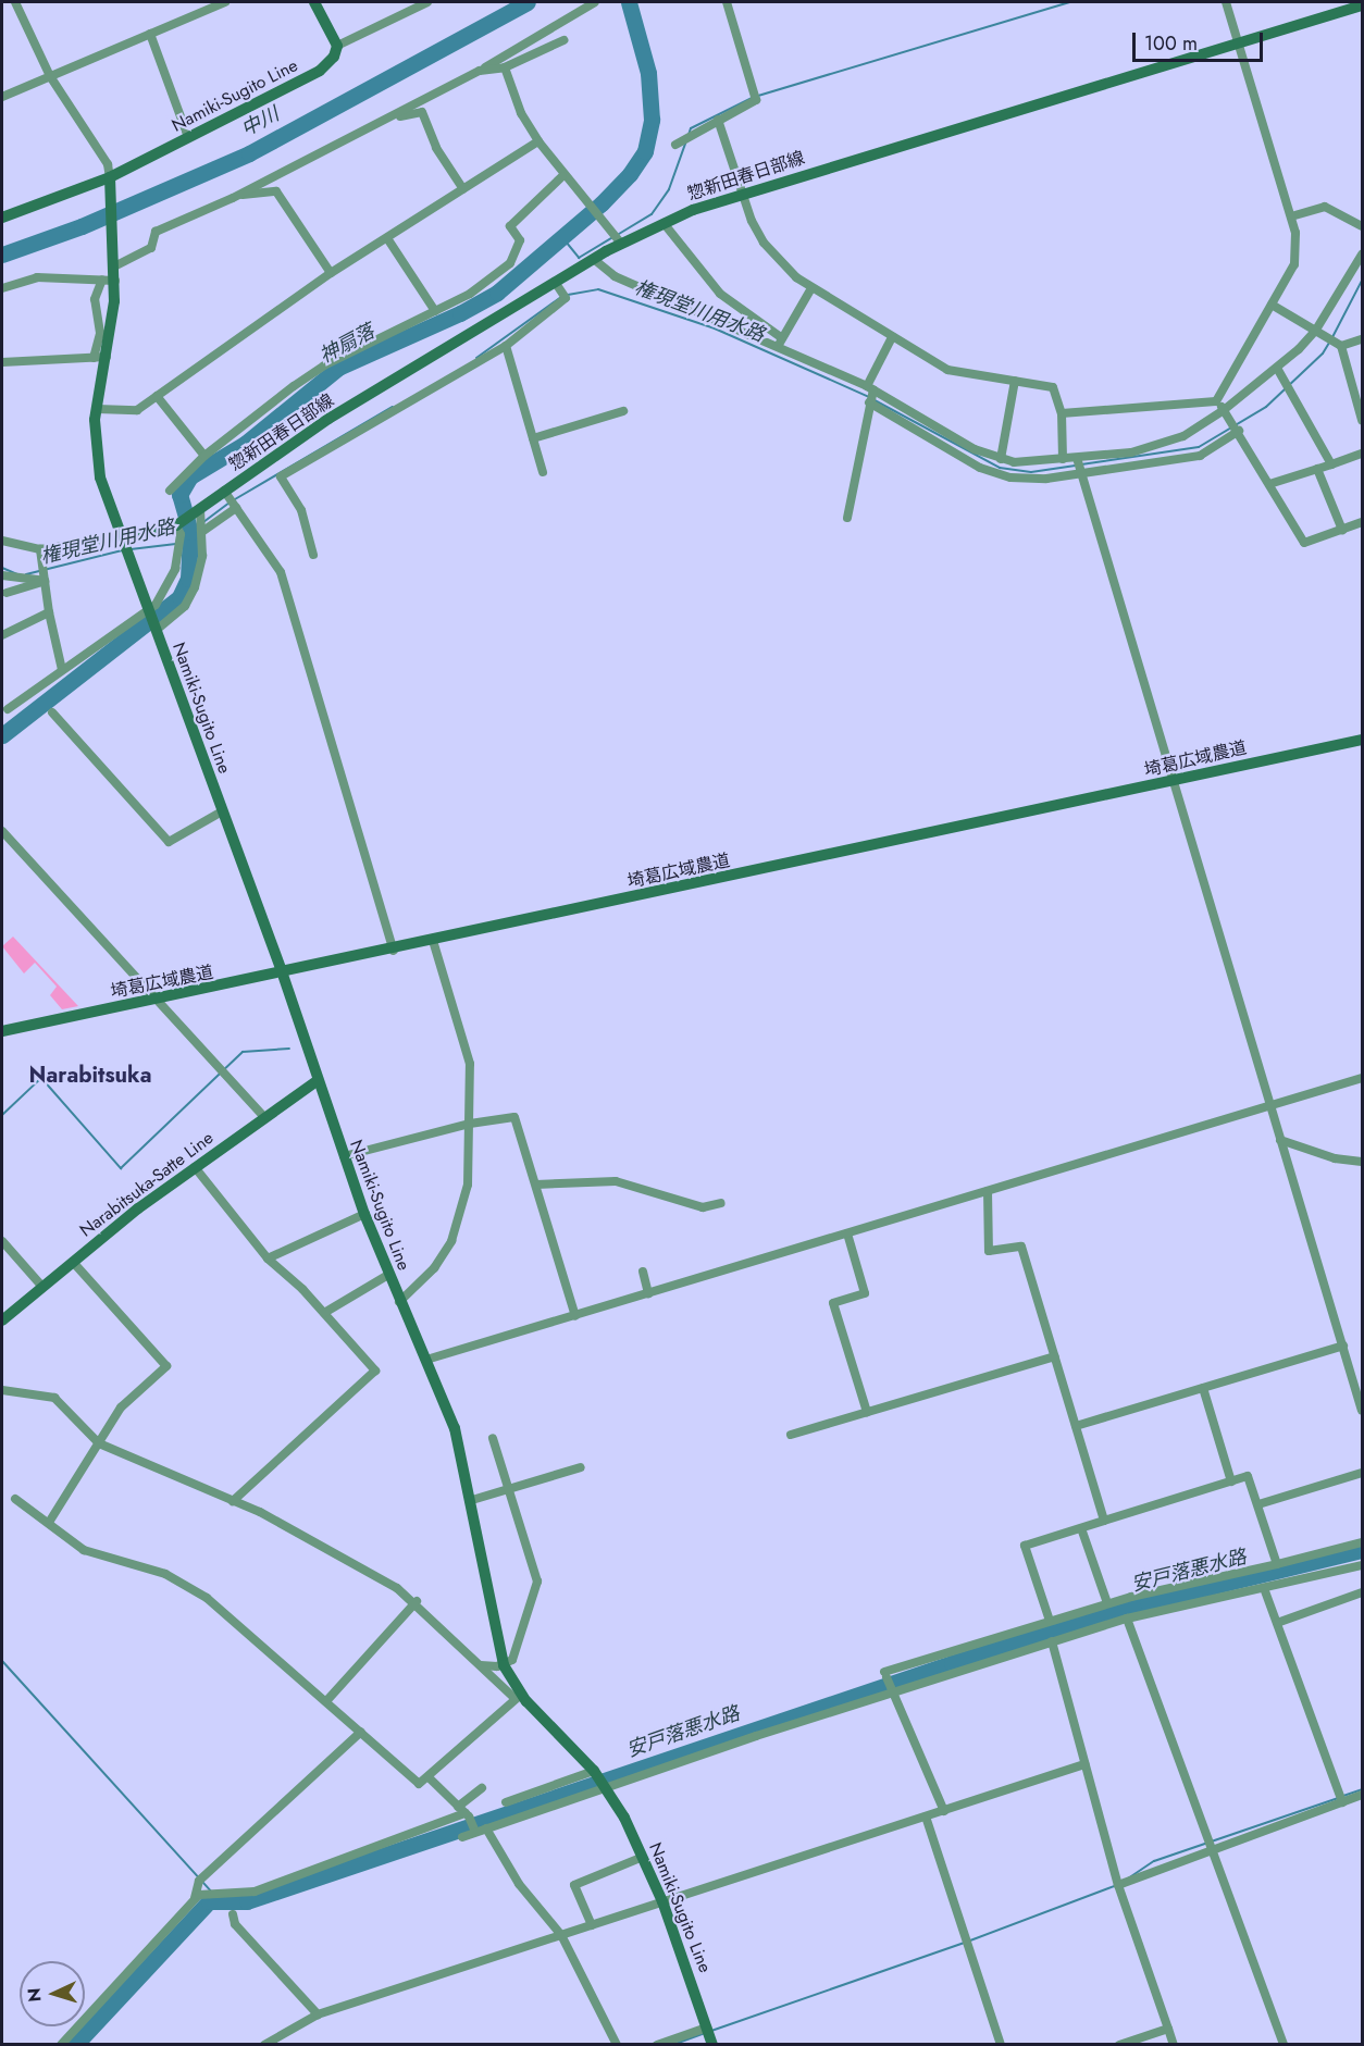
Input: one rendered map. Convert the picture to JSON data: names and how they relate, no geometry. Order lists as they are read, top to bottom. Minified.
{"streets":{"main road":["Namiki-Sugito Line","惣新田春日部線","埼葛広域農道","Narabitsuka-Satte Line"]},"crossings":[["Namiki-Sugito Line","埼葛広域農道"],["Namiki-Sugito Line","Narabitsuka-Satte Line"]],"districts":["Narabitsuka"],"water":["中川","権現堂川用水路","神扇落","安戸落悪水路"],"scale_bar":"100 m","north":"left"}
